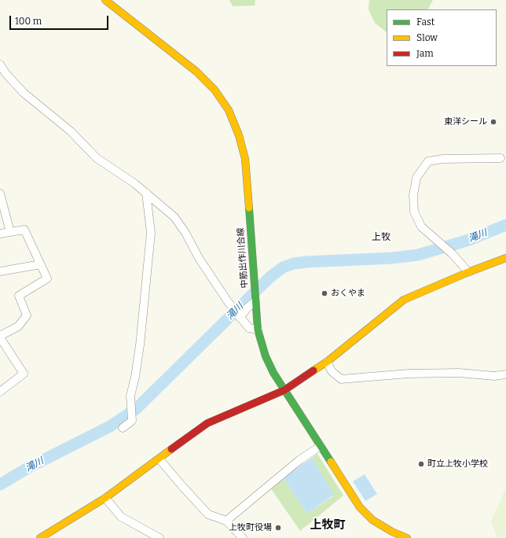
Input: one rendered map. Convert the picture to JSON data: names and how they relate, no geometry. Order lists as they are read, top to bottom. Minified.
{"streets":{"main road":["中筋出作川合線"]},"districts":["上牧","上牧町"],"water":["滝川"],"places":["東洋シール","おくやま","町立上牧小学校","上牧町役場"],"legend":["Fast","Slow","Jam"],"scale_bar":"100 m"}
